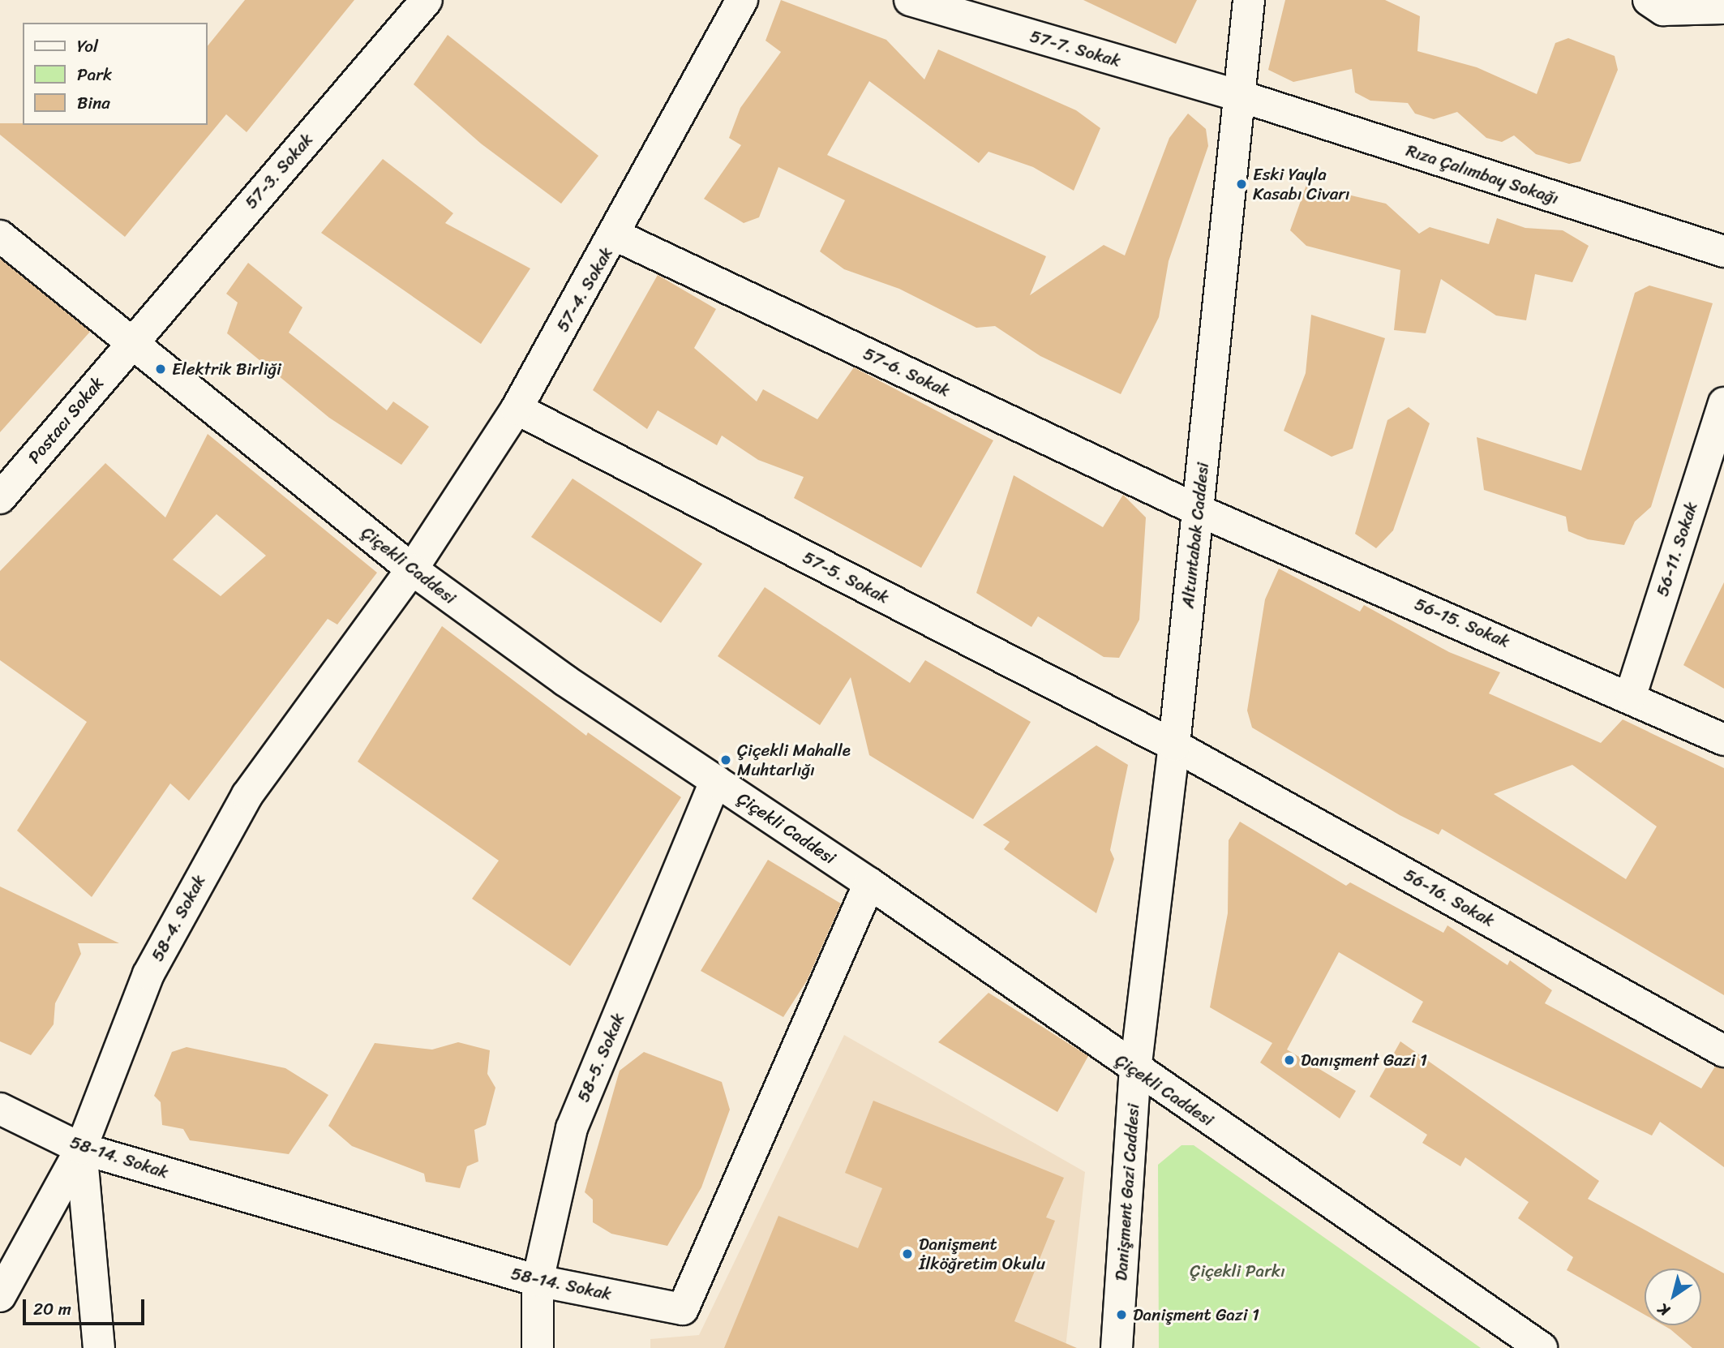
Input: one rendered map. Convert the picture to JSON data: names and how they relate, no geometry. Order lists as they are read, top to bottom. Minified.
{"streets":{"street":["57-7. Sokak","57-3. Sokak","Rıza Çalımbay Sokağı","57-4. Sokak","57-6. Sokak","Postacı Sokak","Altuntabak Caddesi","56-11. Sokak","Çiçekli Caddesi","57-5. Sokak","56-15. Sokak","56-16. Sokak","58-4. Sokak","58-5. Sokak","58-14. Sokak","Danişment Gazi Caddesi"]},"crossings":[["57-7. Sokak","Rıza Çalımbay Sokağı"],["57-7. Sokak","Altuntabak Caddesi"],["57-3. Sokak","Postacı Sokak"],["57-3. Sokak","Çiçekli Caddesi"],["Rıza Çalımbay Sokağı","Altuntabak Caddesi"],["57-4. Sokak","57-6. Sokak"],["57-4. Sokak","Çiçekli Caddesi"],["57-4. Sokak","57-5. Sokak"],["57-4. Sokak","58-4. Sokak"],["57-6. Sokak","Altuntabak Caddesi"],["57-6. Sokak","56-15. Sokak"],["Postacı Sokak","Çiçekli Caddesi"],["Altuntabak Caddesi","Çiçekli Caddesi"],["Altuntabak Caddesi","57-5. Sokak"],["Altuntabak Caddesi","56-15. Sokak"],["Altuntabak Caddesi","56-16. Sokak"],["Altuntabak Caddesi","Danişment Gazi Caddesi"],["56-11. Sokak","56-15. Sokak"],["Çiçekli Caddesi","58-4. Sokak"],["Çiçekli Caddesi","58-5. Sokak"],["Çiçekli Caddesi","58-14. Sokak"],["Çiçekli Caddesi","Danişment Gazi Caddesi"],["57-5. Sokak","56-16. Sokak"],["58-4. Sokak","58-14. Sokak"],["58-5. Sokak","58-14. Sokak"]],"parks":["Çiçekli Parkı"],"places":["Eski Yayla Kasabı Civarı","Elektrik Birliği","Çiçekli Mahalle Muhtarlığı","Danışment Gazi 1","Danişment İlköğretim Okulu","Danişment Gazi 1"],"legend":["Yol","Park","Bina"],"scale_bar":"20 m","north":"bottom left"}
